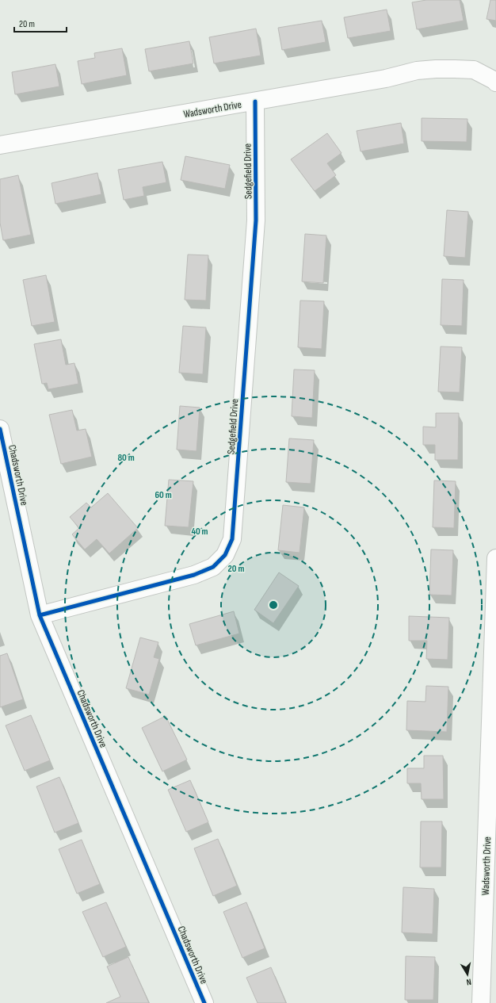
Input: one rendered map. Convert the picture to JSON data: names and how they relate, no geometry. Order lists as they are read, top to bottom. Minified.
{"streets":{"street":["Wadsworth Drive","Sedgefield Drive","Chadsworth Drive"]},"crossings":[["Wadsworth Drive","Sedgefield Drive"],["Sedgefield Drive","Chadsworth Drive"]],"scale_bar":"20 m","north":"bottom","rings":["80 m","60 m","40 m","20 m"]}
